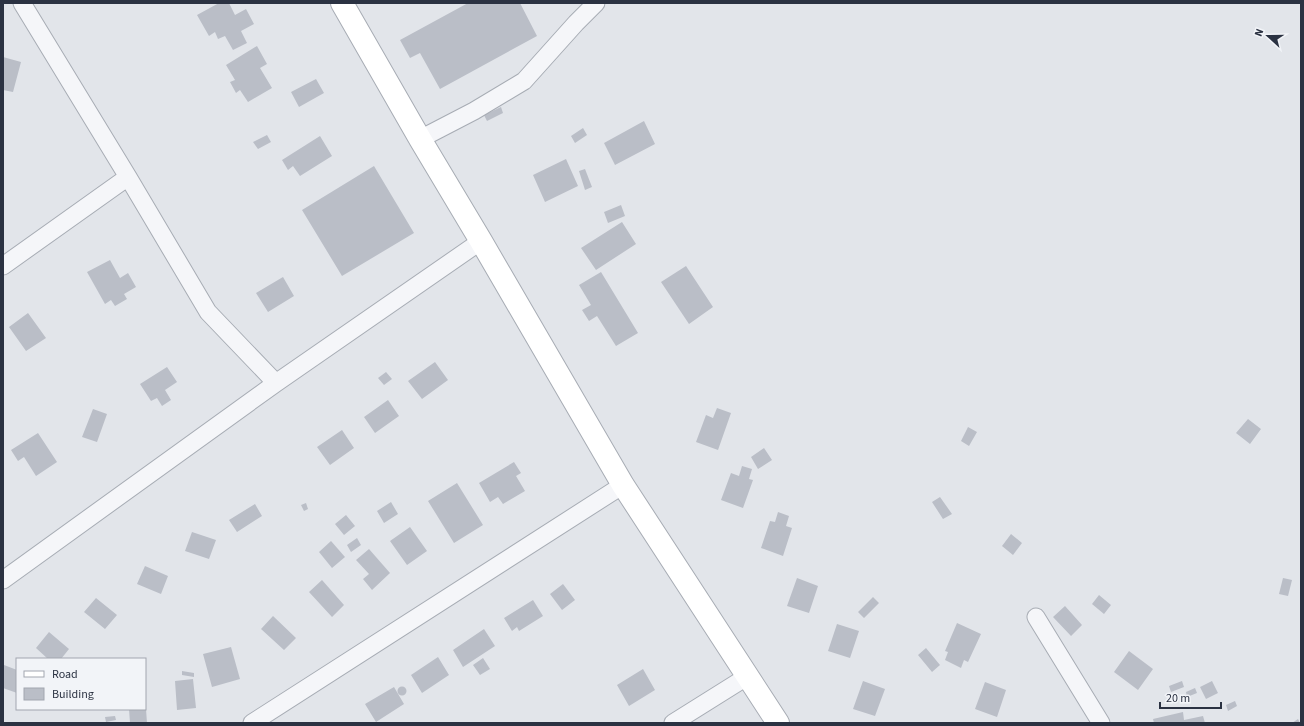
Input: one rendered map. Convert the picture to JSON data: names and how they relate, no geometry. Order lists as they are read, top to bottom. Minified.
{"legend":["Road","Building"],"scale_bar":"20 m","north":"left"}
